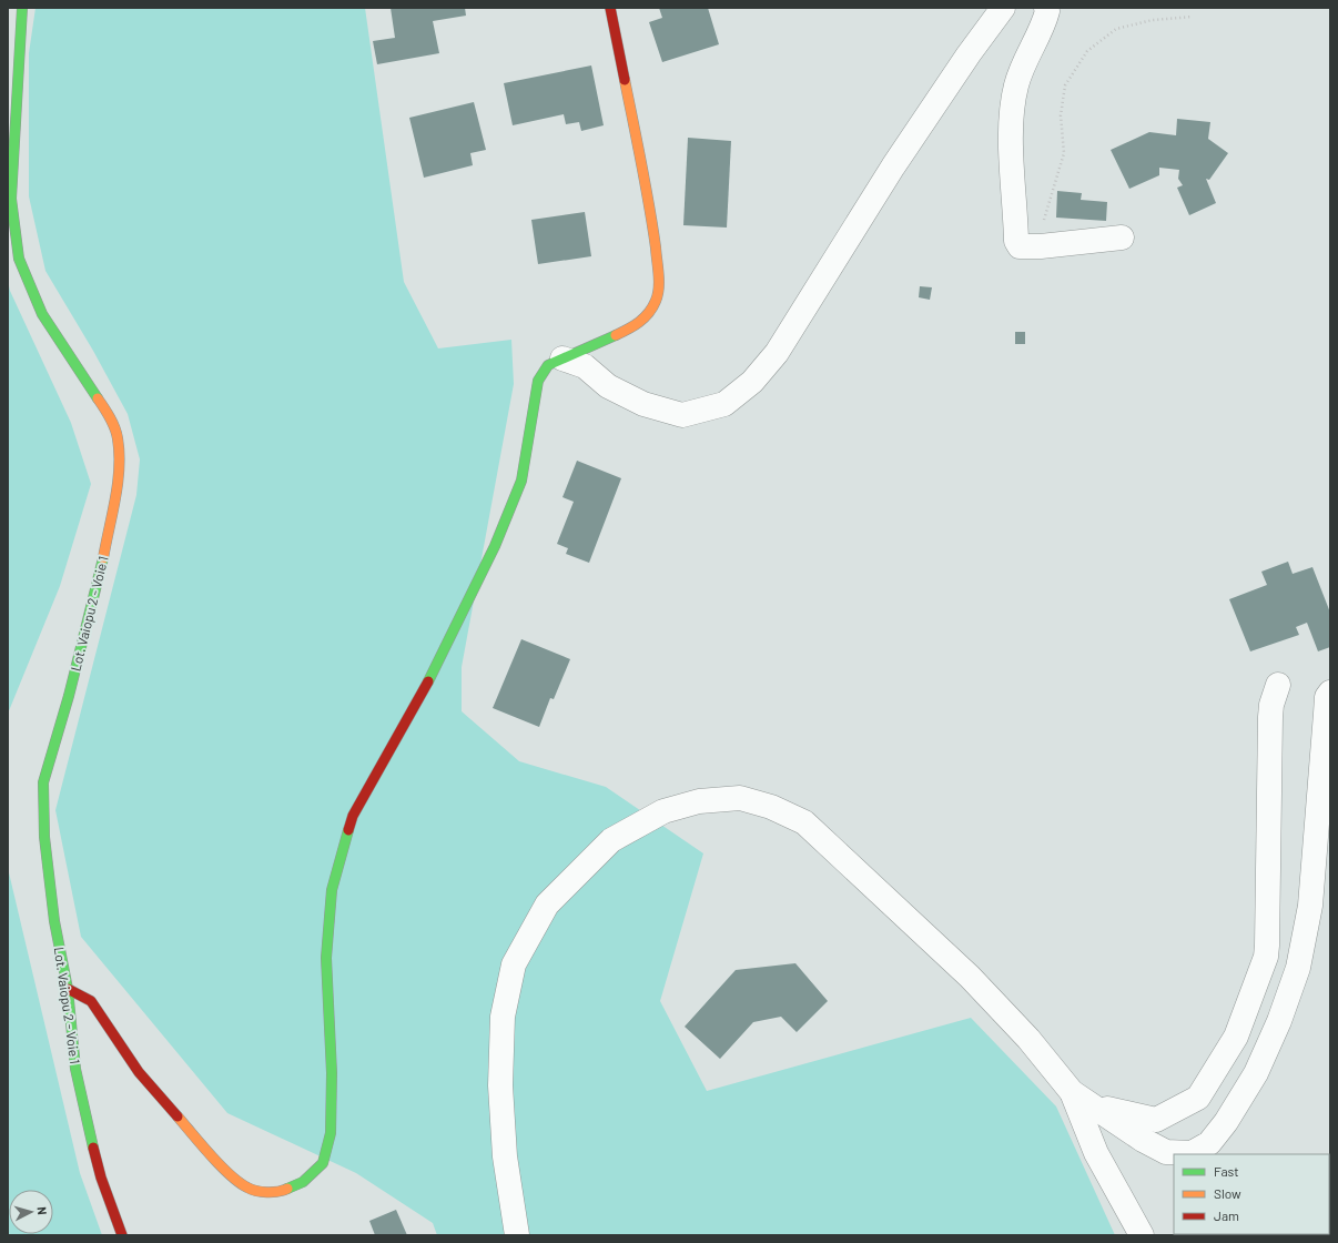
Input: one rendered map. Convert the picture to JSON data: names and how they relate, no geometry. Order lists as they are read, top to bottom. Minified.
{"streets":{"street":["Lot. Vaiopu 2 - Voie 1"]},"legend":["Fast","Slow","Jam"],"north":"right"}
